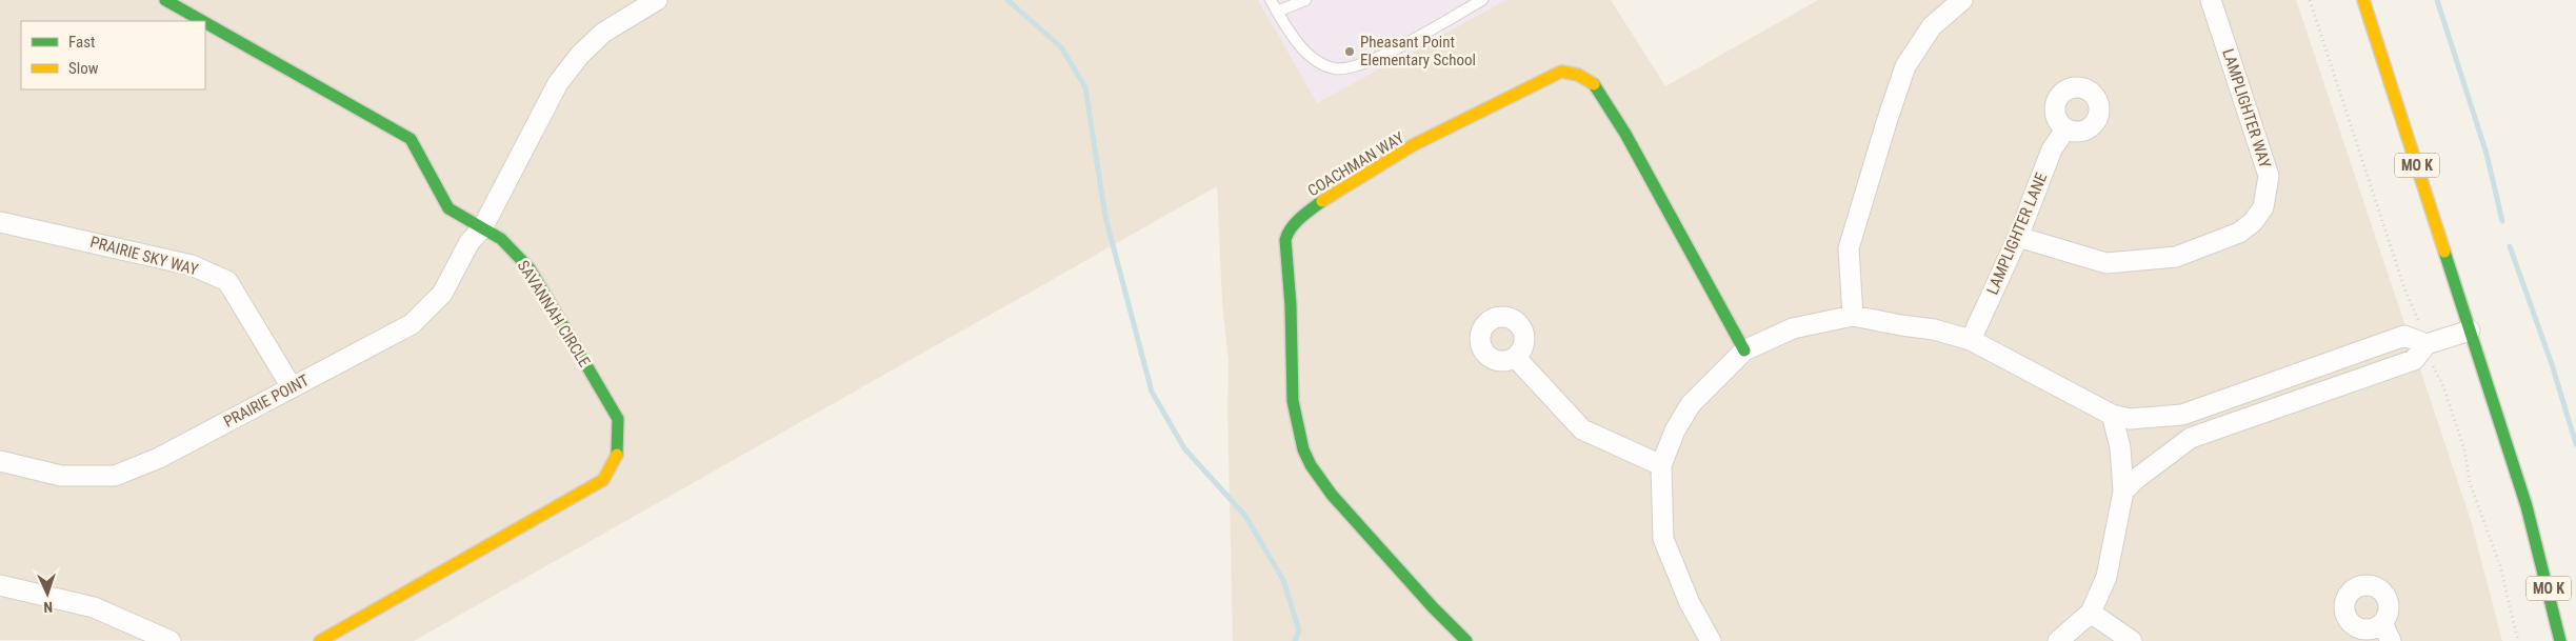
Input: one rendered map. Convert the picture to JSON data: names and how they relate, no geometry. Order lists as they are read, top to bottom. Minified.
{"streets":{"street":["LAMPLIGHTER WAY","COACHMAN WAY","MO K","LAMPLIGHTER LANE","PRAIRIE SKY WAY","SAVANNAH CIRCLE","PRAIRIE POINT"]},"crossings":[["LAMPLIGHTER WAY","LAMPLIGHTER LANE"],["PRAIRIE SKY WAY","PRAIRIE POINT"],["SAVANNAH CIRCLE","PRAIRIE POINT"]],"places":["Pheasant Point Elementary School"],"legend":["Fast","Slow"],"north":"bottom"}
